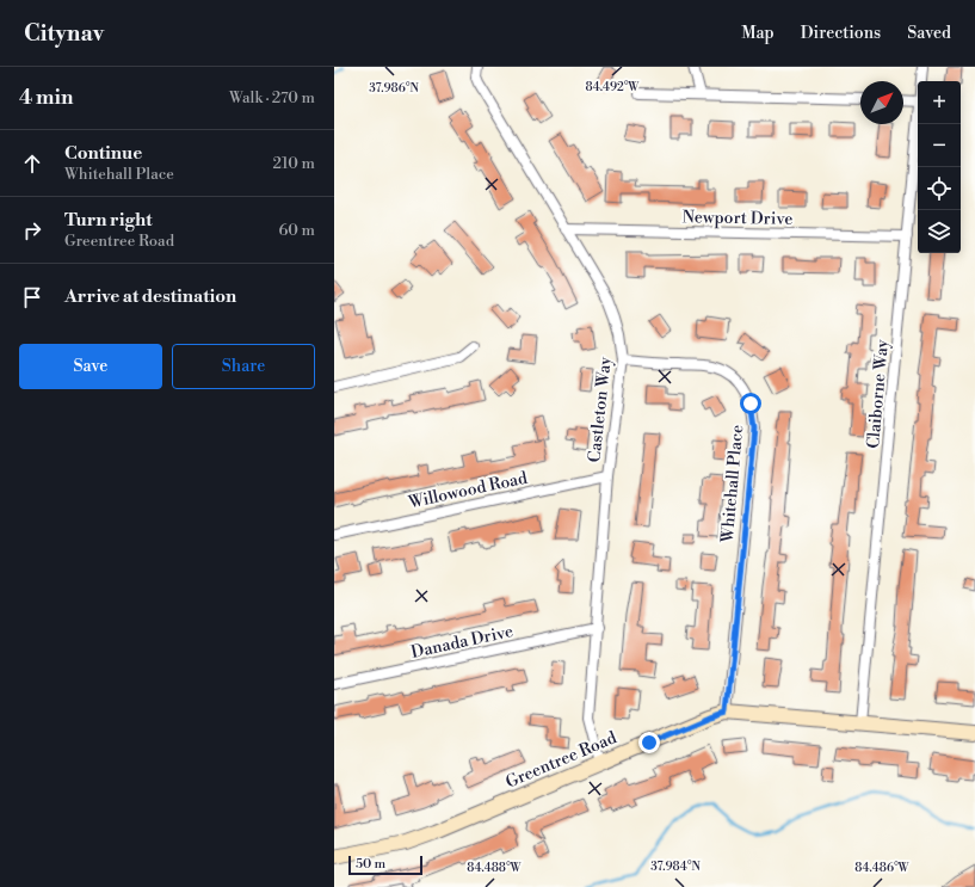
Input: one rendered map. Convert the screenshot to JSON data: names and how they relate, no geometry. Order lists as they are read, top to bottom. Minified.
{"streets":{"street":["Newport Drive","Claiborne Way","Castleton Way","Whitehall Place","Willowood Road","Danada Drive","Greentree Road"]},"crossings":[["Newport Drive","Claiborne Way"],["Newport Drive","Castleton Way"],["Claiborne Way","Greentree Road"],["Castleton Way","Whitehall Place"],["Castleton Way","Willowood Road"],["Castleton Way","Danada Drive"],["Castleton Way","Greentree Road"],["Whitehall Place","Greentree Road"]],"scale_bar":"50 m","north":"top right","page":{"header":"Citynav","nav":["Map","Directions","Saved"],"heading":["4 min","Walk · 270 m"],"map_buttons":["+","−"],"list":[["Continue","Whitehall Place","210 m"],["Turn right","Greentree Road","60 m"],"Arrive at destination"],"buttons":["Save","Share"],"scale":"50 m"},"coordinates":["84.492°W","37.986°N","37.984°N","84.488°W","84.486°W"]}
